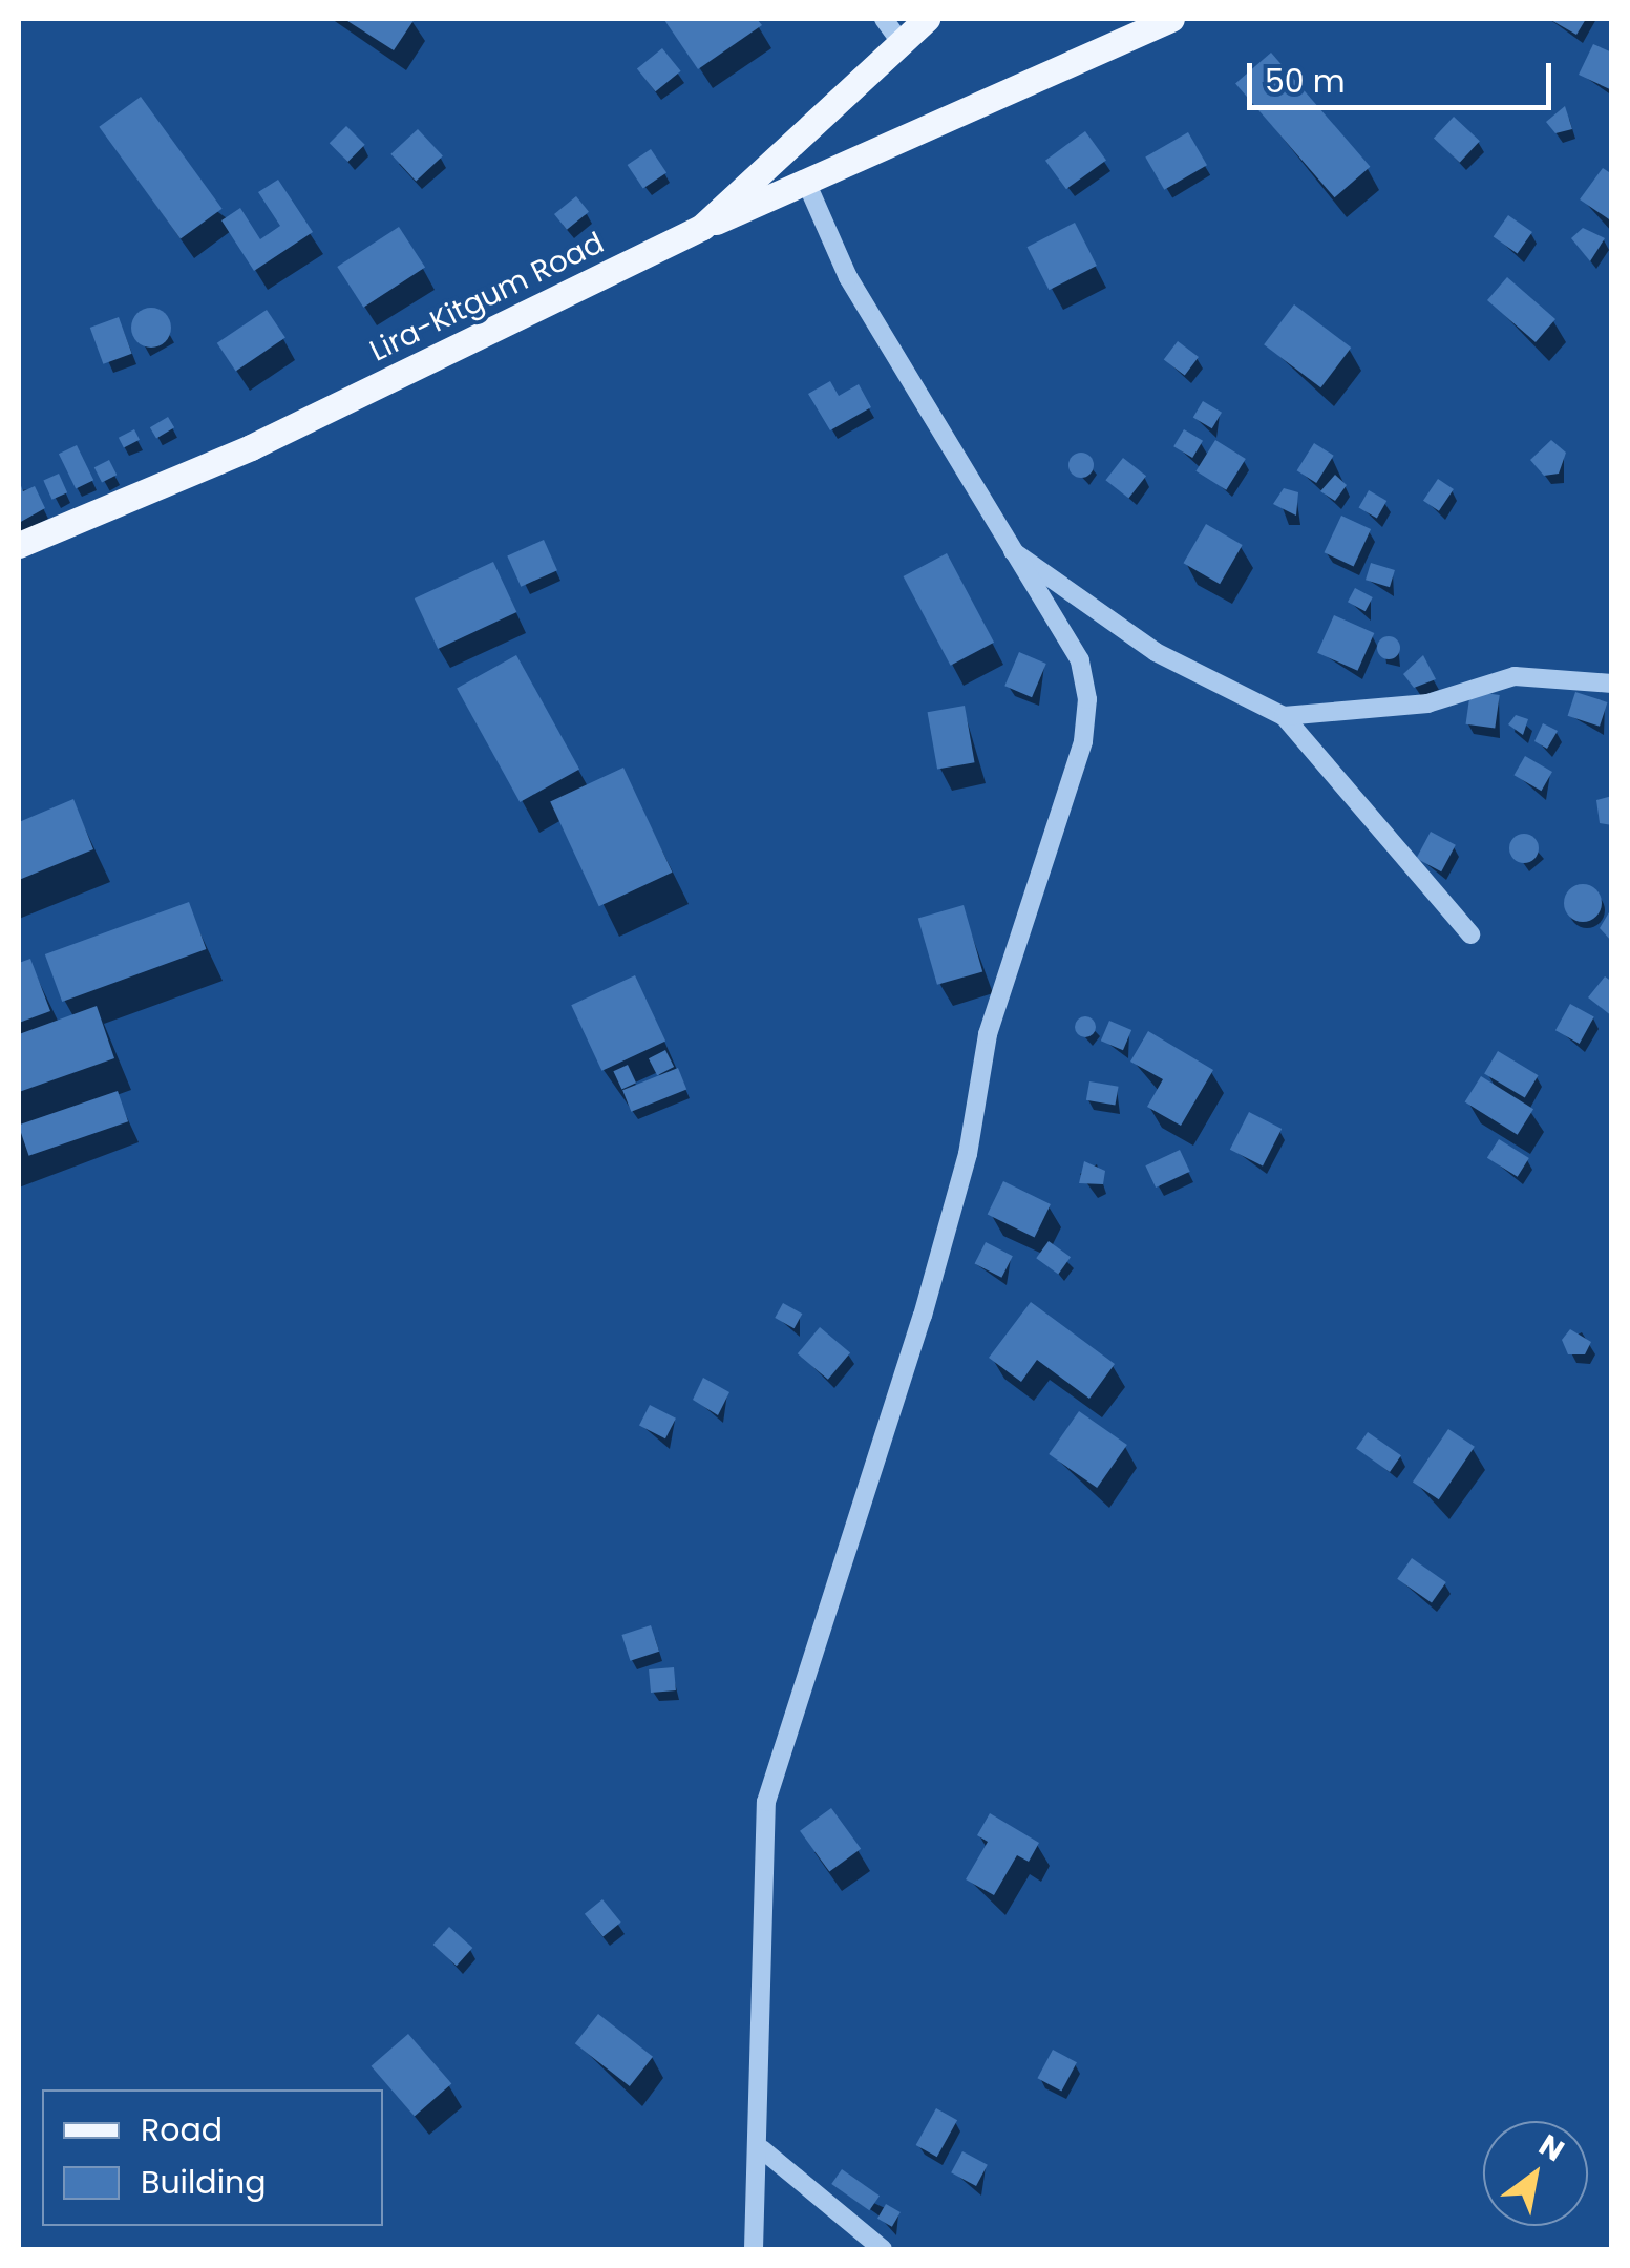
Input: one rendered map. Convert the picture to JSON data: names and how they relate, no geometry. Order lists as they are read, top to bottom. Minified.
{"streets":{"main road":["Lira-Kitgum Road"]},"legend":["Road","Building"],"scale_bar":"50 m","north":"top right"}
